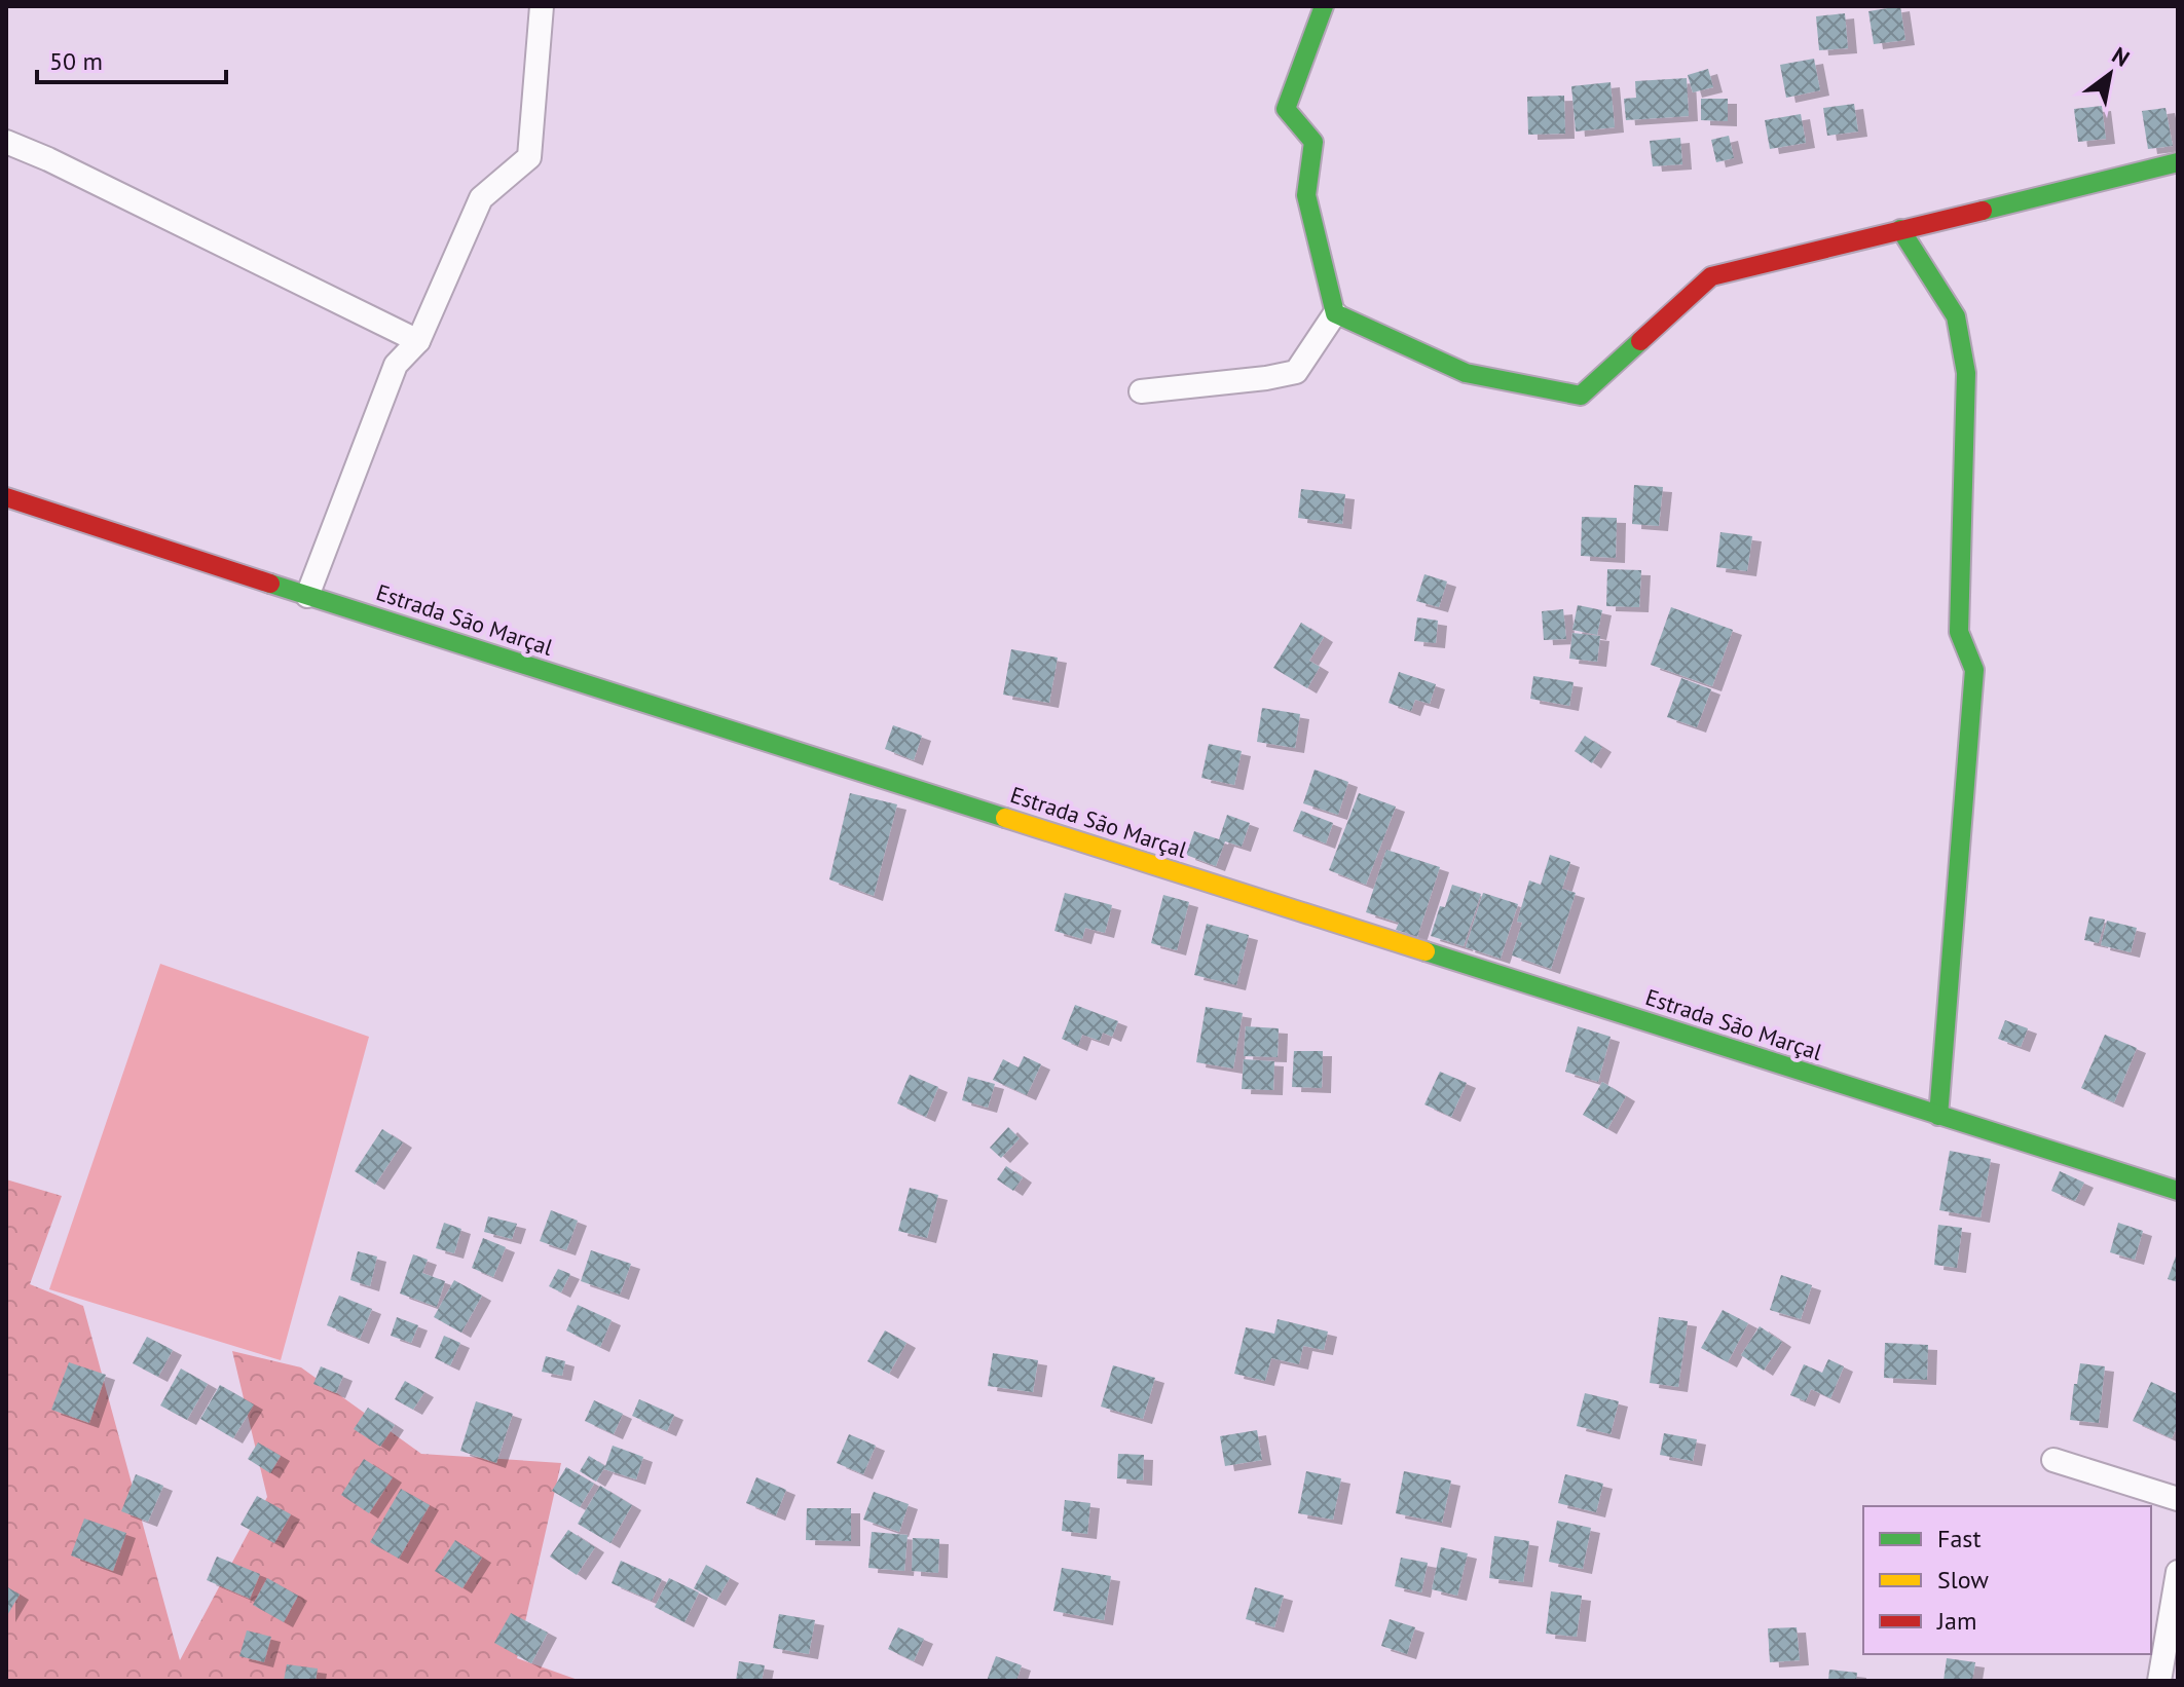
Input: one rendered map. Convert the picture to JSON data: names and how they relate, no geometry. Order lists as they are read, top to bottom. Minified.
{"streets":{"street":["Estrada São Marçal"]},"legend":["Fast","Slow","Jam"],"scale_bar":"50 m","north":"top right"}
